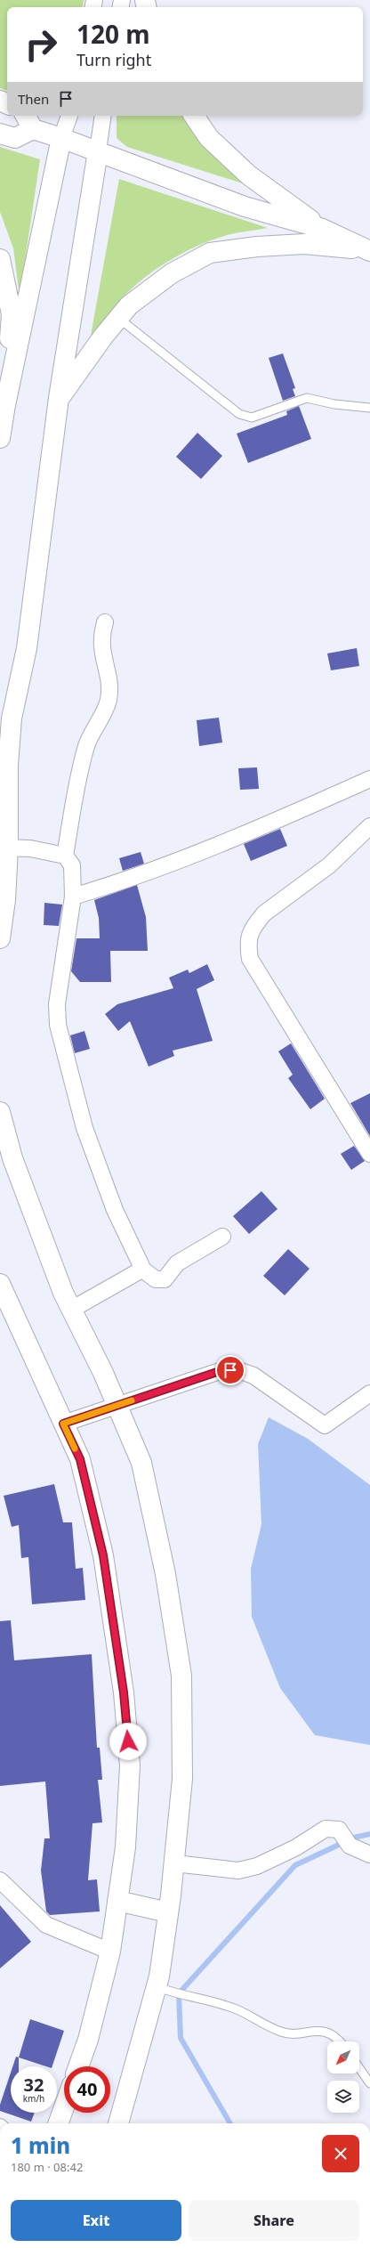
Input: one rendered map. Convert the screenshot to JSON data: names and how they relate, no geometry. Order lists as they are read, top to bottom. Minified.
{"north":"bottom left","page":{"turn":["120 m","Turn right"],"then":"Then","speed":"32 km/h","limit":"40","heading":["1 min","180 m · 08:42"],"buttons":["Exit","Share"]}}
